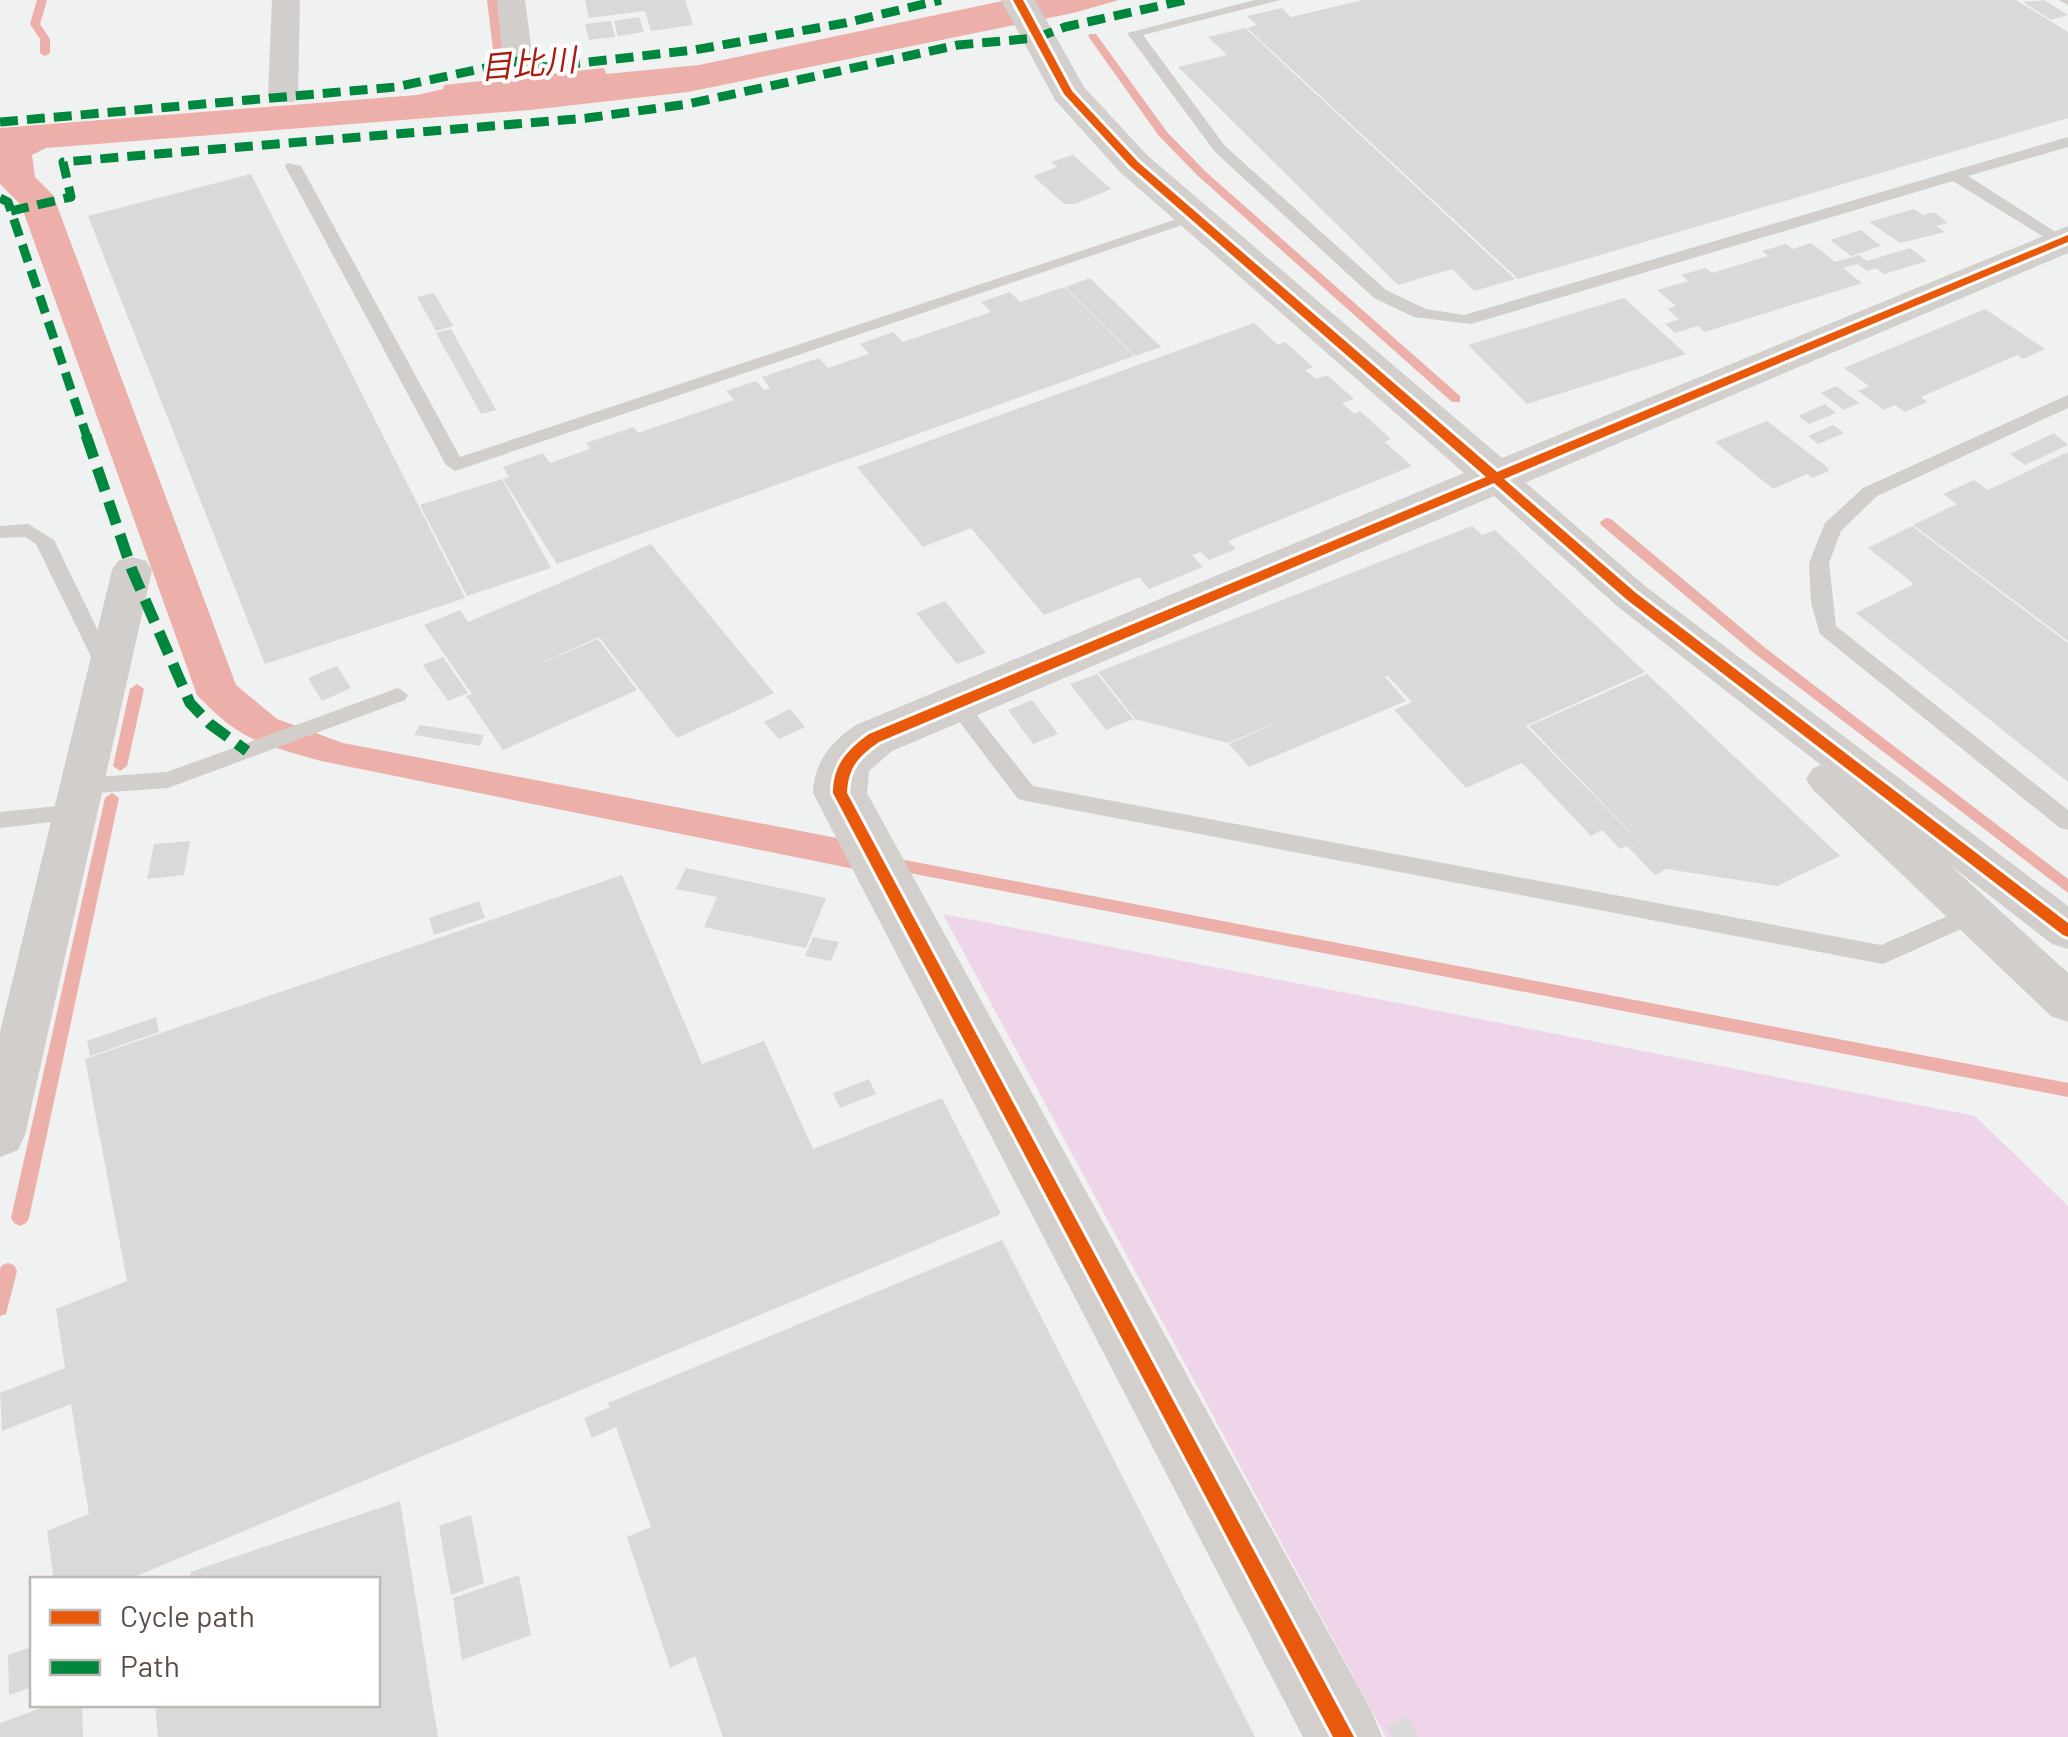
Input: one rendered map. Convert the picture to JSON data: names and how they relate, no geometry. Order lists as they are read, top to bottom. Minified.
{"water":["目比川"],"legend":["Cycle path","Path"]}
